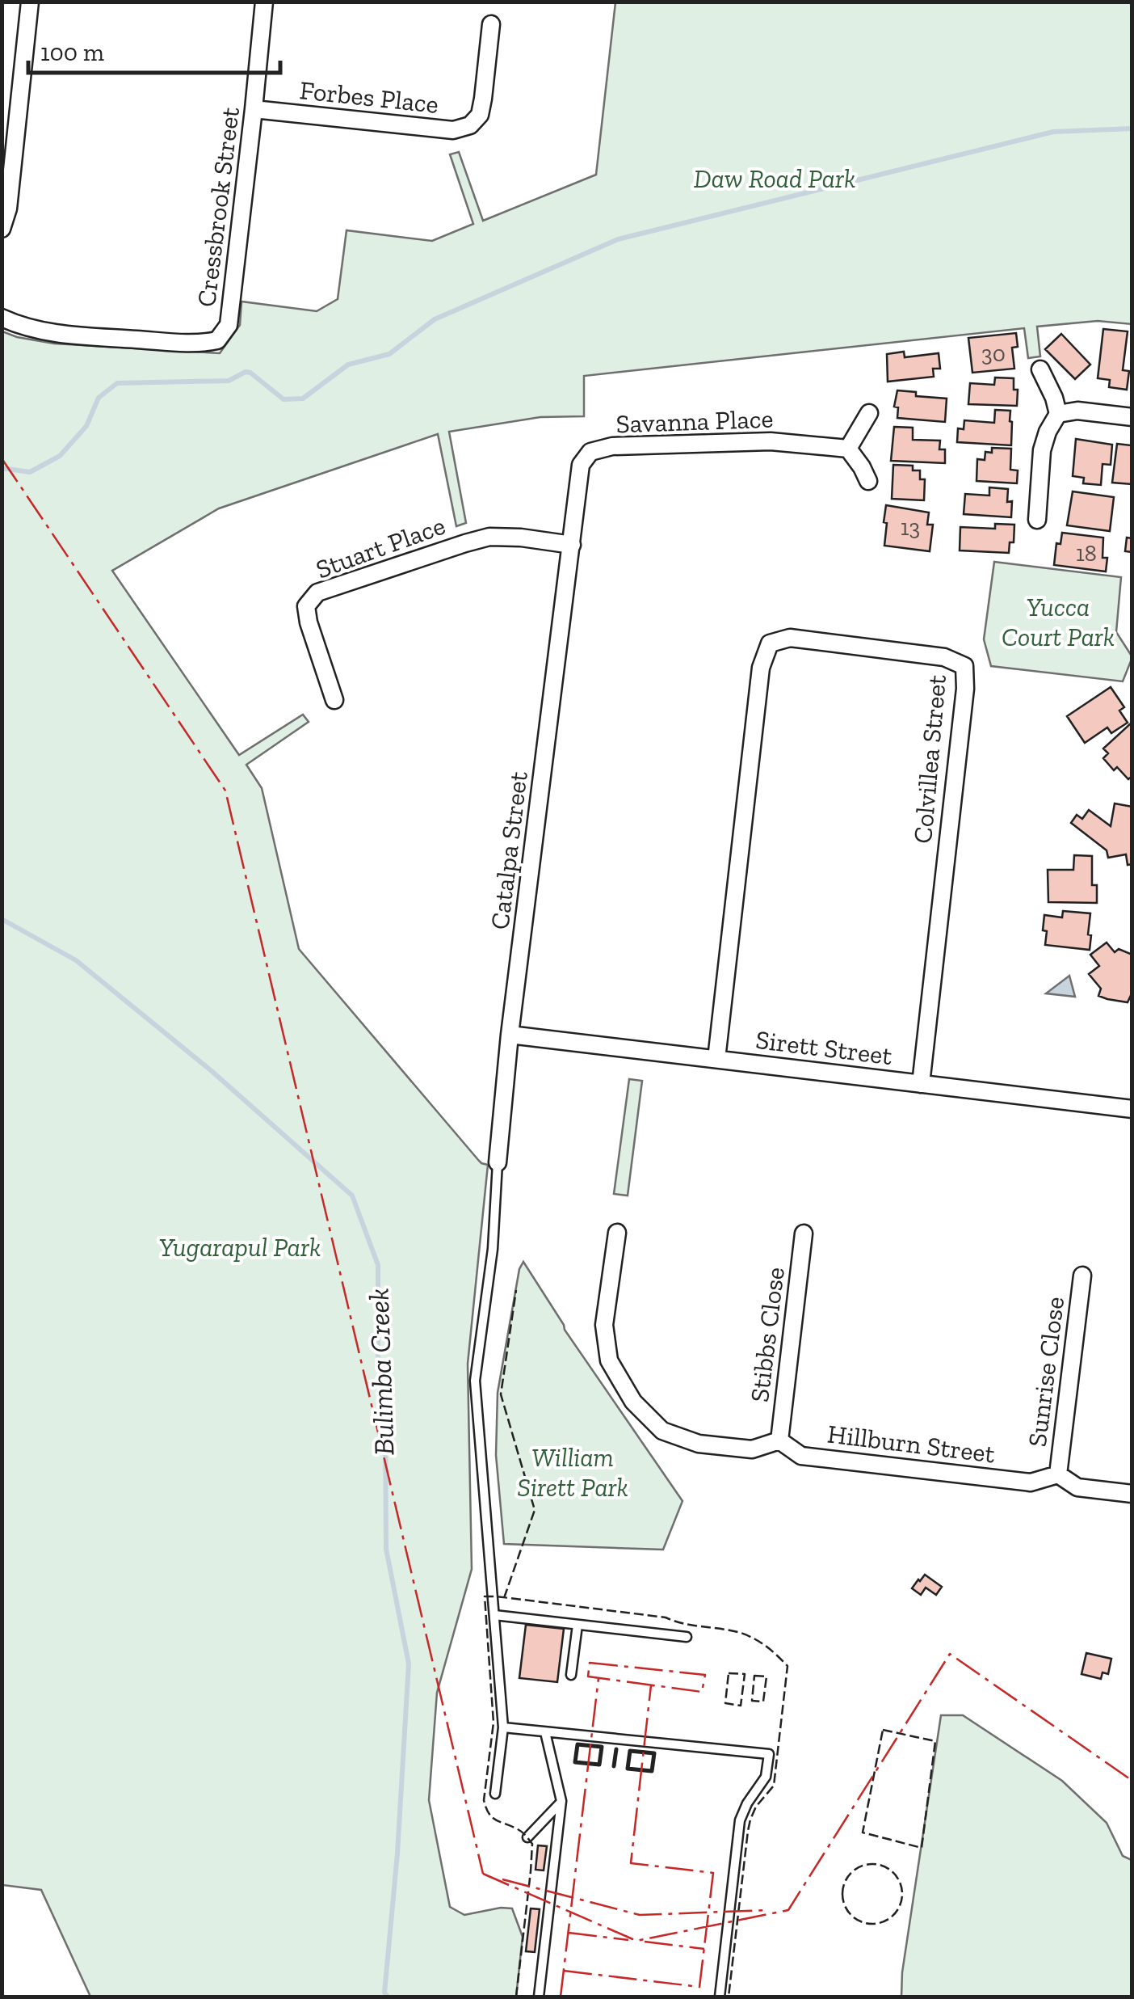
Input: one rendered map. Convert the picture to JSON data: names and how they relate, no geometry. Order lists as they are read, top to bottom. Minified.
{"streets":{"street":["Forbes Place","Cressbrook Street","Savanna Place","Stuart Place","Colvillea Street","Catalpa Street","Sirett Street","Stibbs Close","Sunrise Close","Hillburn Street"]},"crossings":[["Forbes Place","Cressbrook Street"],["Savanna Place","Stuart Place"],["Savanna Place","Catalpa Street"],["Stuart Place","Catalpa Street"],["Colvillea Street","Sirett Street"],["Catalpa Street","Sirett Street"],["Stibbs Close","Hillburn Street"],["Sunrise Close","Hillburn Street"]],"water":["Bulimba Creek"],"parks":["Daw Road Park","Yucca Court Park","Yugarapul Park","William Sirett Park"],"house_numbers":["30","13","18"],"scale_bar":"100 m"}
